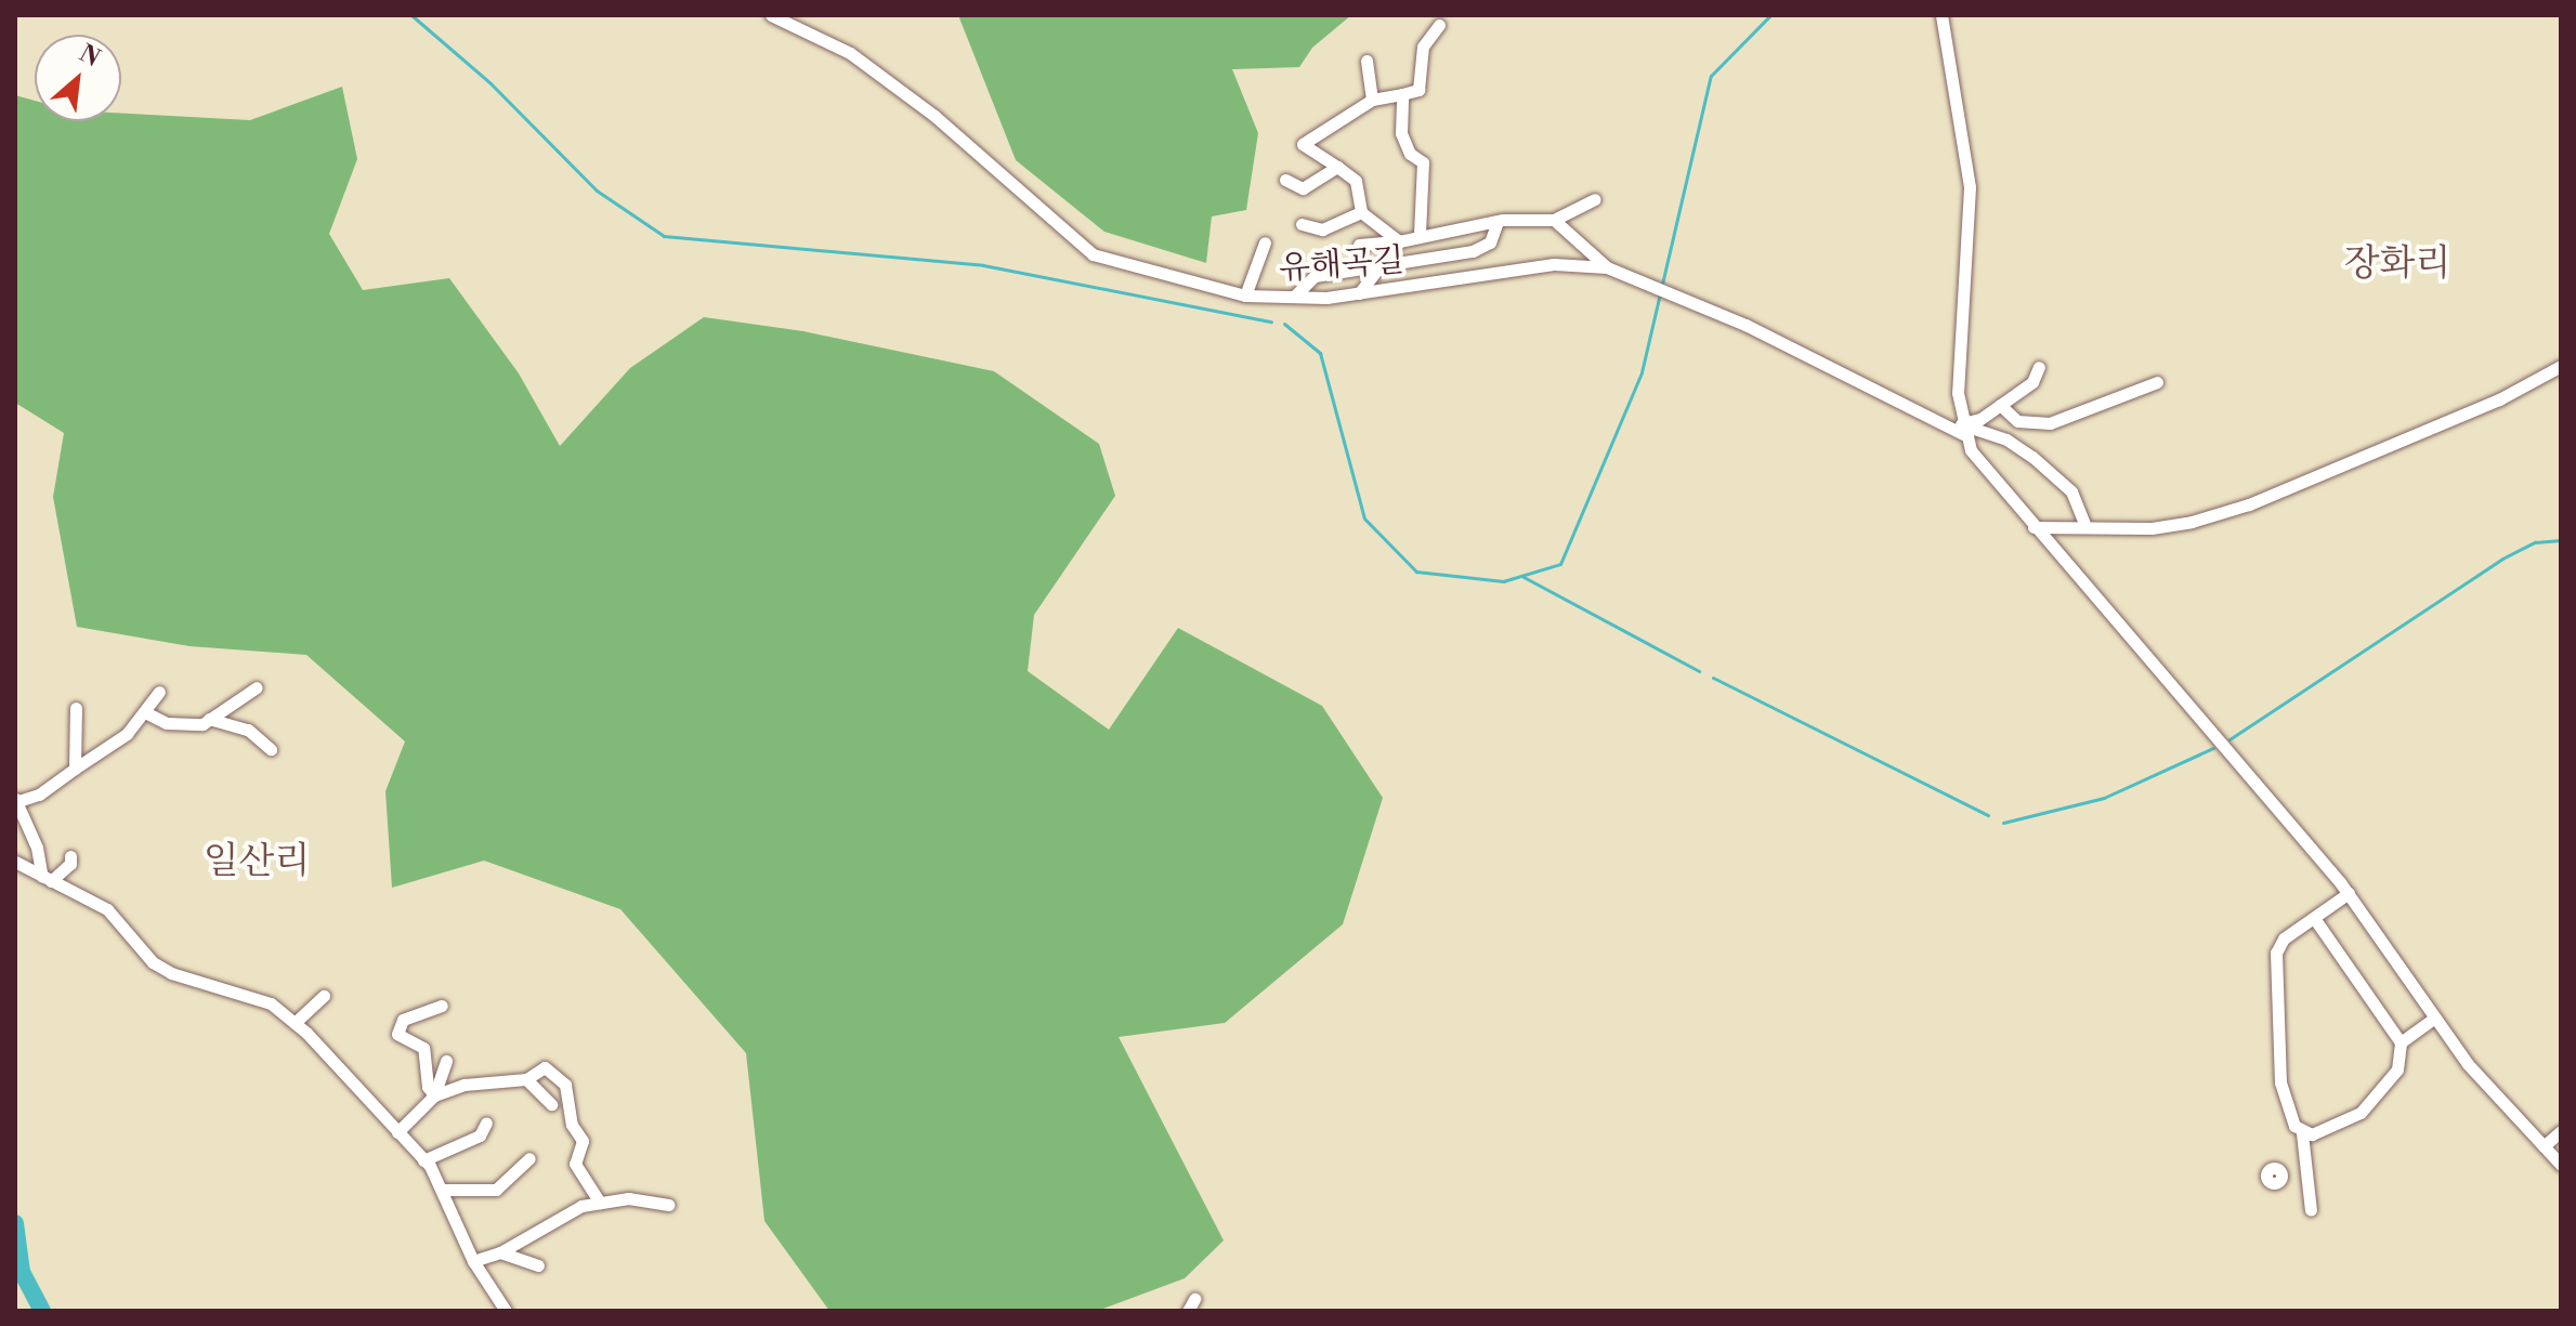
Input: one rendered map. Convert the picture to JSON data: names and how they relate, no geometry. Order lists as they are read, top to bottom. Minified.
{"streets":{"street":["유해곡길"]},"districts":["장화리","일산리"],"north":"top right"}
